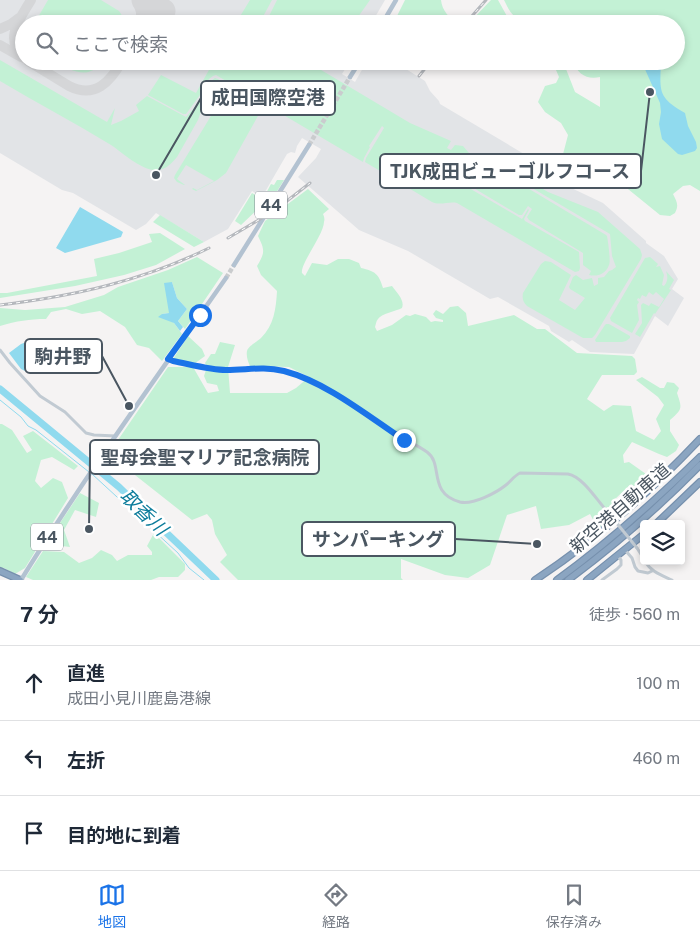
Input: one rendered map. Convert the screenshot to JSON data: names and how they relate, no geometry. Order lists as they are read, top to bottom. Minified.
{"streets":{"highway":["新空港自動車道"],"main road":["44"]},"water":["取香川"],"places":["TJK成田ビューゴルフコース","成田国際空港","駒井野","聖母会聖マリア記念病院","サンパーキング"],"page":{"search":"ここで検索","heading":["7 分","徒歩 · 560 m"],"list":[["直進","成田小見川鹿島港線","100 m"],["左折","460 m"],"目的地に到着"],"nav":["地図","経路","保存済み"]}}
